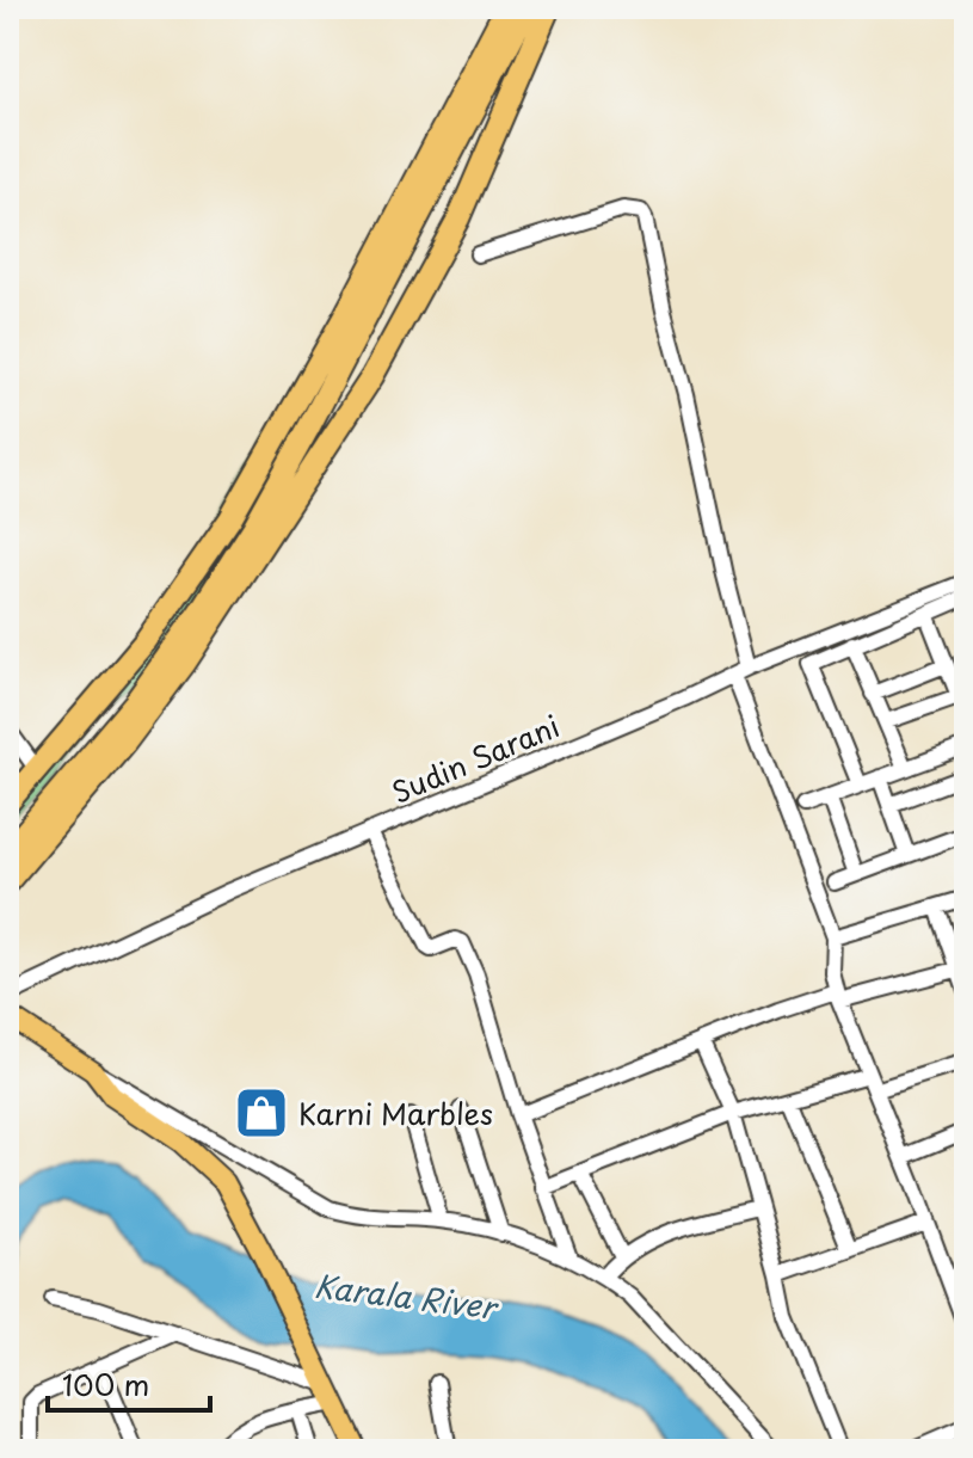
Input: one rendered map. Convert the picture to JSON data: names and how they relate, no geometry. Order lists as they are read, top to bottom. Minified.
{"streets":{"street":["Sudin Sarani"]},"water":["Karala River"],"places":{"shop":["Karni Marbles"]},"scale_bar":"100 m"}
